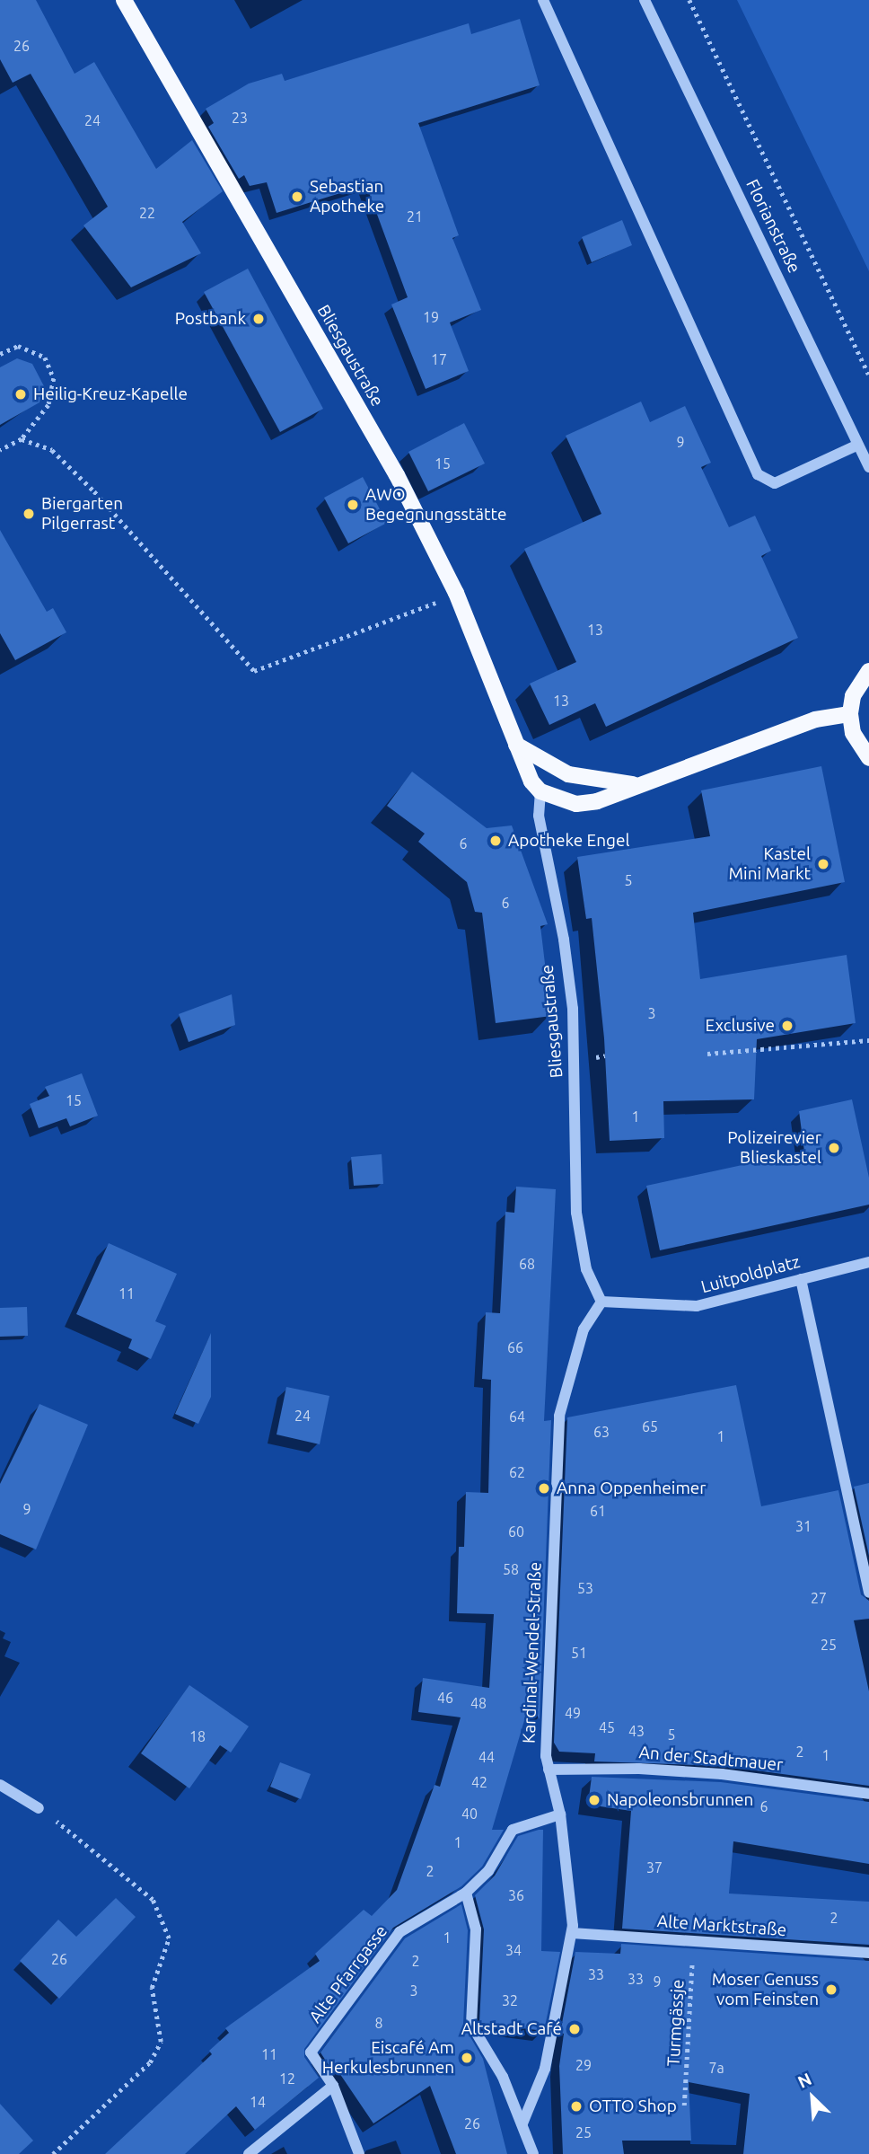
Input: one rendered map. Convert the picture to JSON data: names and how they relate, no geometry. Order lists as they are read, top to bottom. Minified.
{"streets":{"main road":["Bliesgaustraße"],"street":["Florianstraße","Luitpoldplatz","Kardinal-Wendel-Straße","An der Stadtmauer","Alte Marktstraße","Alte Pfarrgasse"],"path":["Turmgässje"]},"crossings":[["Bliesgaustraße","Luitpoldplatz"],["Bliesgaustraße","Kardinal-Wendel-Straße"],["Luitpoldplatz","Kardinal-Wendel-Straße"],["Kardinal-Wendel-Straße","An der Stadtmauer"],["Kardinal-Wendel-Straße","Alte Marktstraße"],["Kardinal-Wendel-Straße","Alte Pfarrgasse"],["Alte Marktstraße","Turmgässje"]],"places":["Sebastian Apotheke","Postbank","Heilig-Kreuz-Kapelle","AWO Begegnungsstätte","Biergarten Pilgerrast","Apotheke Engel","Kastel Mini Markt","Exclusive","Polizeirevier Blieskastel","Anna Oppenheimer","Napoleonsbrunnen","Moser Genuss vom Feinsten","Altstadt Café","Eiscafé Am Herkulesbrunnen","OTTO Shop"],"house_numbers":["26","23","24","22","21","19","17","9","15","13","13","6","5","6","3","15","1","68","11","66","24","64","65","63","1","62","9","61","31","60","58","53","27","25","51","46","48","49","45","43","5","18","2","1","44","42","6","40","1","37","2","36","2","1","34","26","2","33","33","9","3","32","8","11","29","7a","12","14","26","25"],"north":"top left"}
